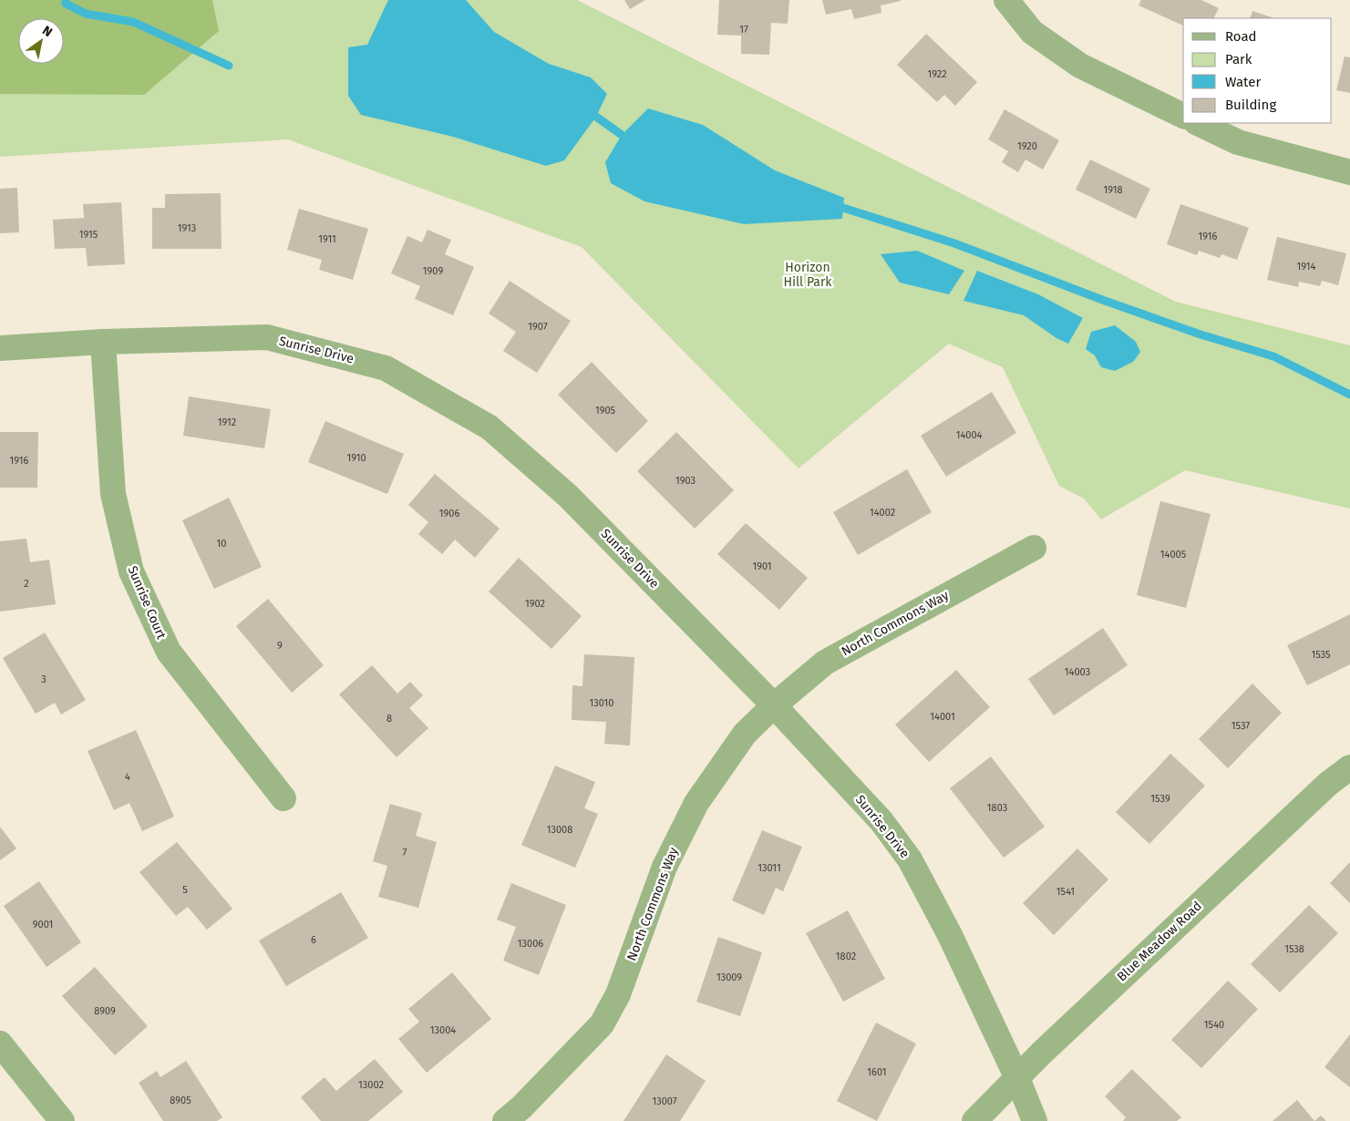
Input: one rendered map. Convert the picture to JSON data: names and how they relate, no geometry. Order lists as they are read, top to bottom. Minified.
{"streets":{"street":["Sunrise Drive","Sunrise Court","North Commons Way","Blue Meadow Road"]},"crossings":[["Sunrise Drive","Sunrise Court"],["Sunrise Drive","North Commons Way"],["Sunrise Drive","Blue Meadow Road"]],"parks":["Horizon Hill Park"],"house_numbers":["17","1922","1920","1918","1913","1915","1916","1911","1914","1909","1907","1905","1912","14004","1910","1916","1903","14002","1906","10","14005","1901","2","1902","9","1535","14003","3","13010","14001","8","1537","4","1539","1803","13008","7","13011","5","1541","9001","6","13006","1538","1802","13009","8909","1540","13004","1601","13002","8905","13007"],"legend":["Road","Park","Water","Building"],"north":"top right"}
